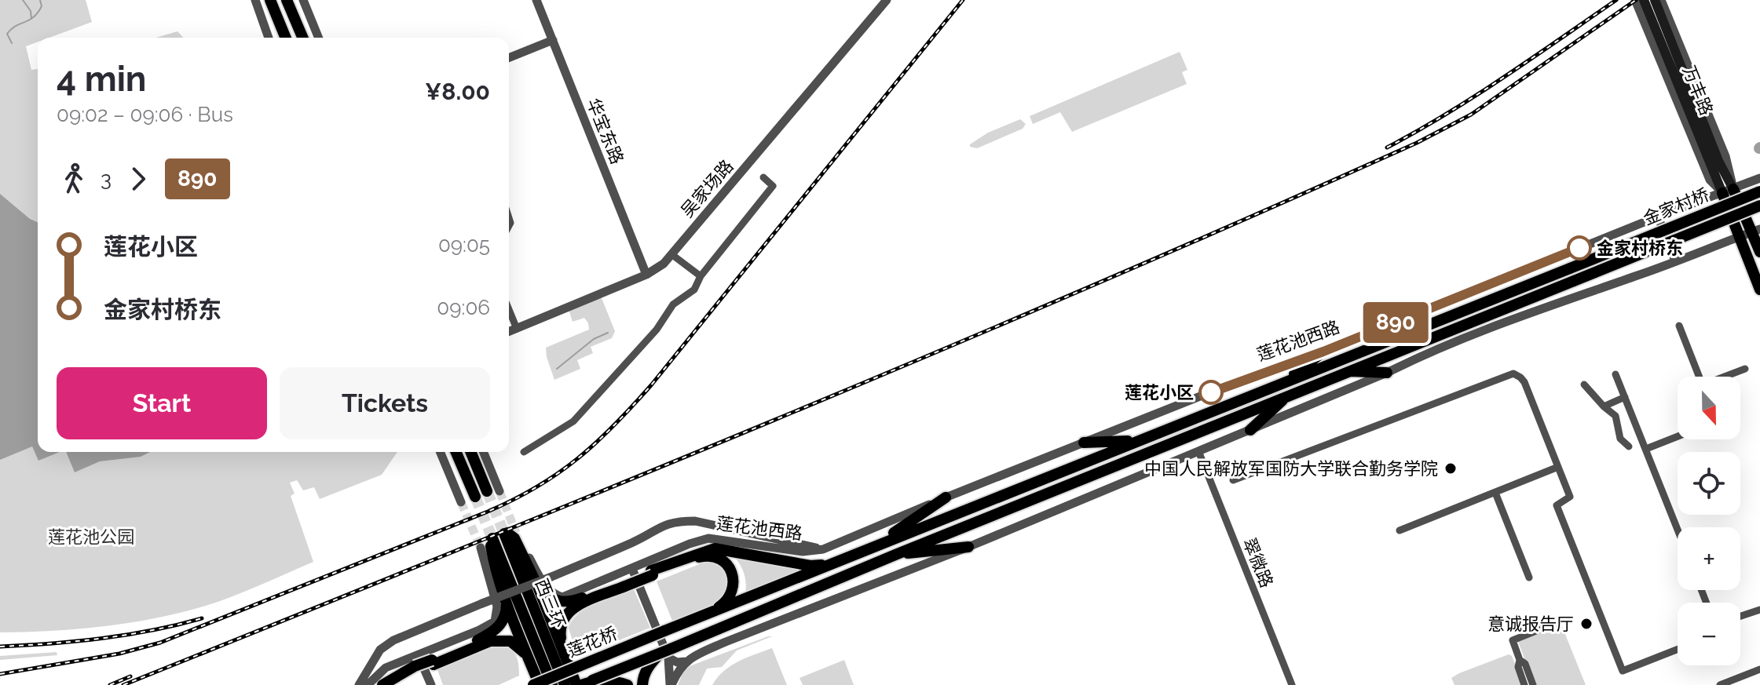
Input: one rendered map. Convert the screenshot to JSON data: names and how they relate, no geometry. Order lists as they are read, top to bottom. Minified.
{"streets":{"main road":["万丰路","金家村桥","莲花池西路","西三环","莲花桥"],"street":["华宝东路","吴家场路","翠微路"]},"crossings":[["万丰路","莲花池西路"],["华宝东路","吴家场路"],["金家村桥","莲花池西路"],["莲花池西路","西三环"],["莲花池西路","莲花桥"]],"parks":["莲花池公园"],"places":["金家村桥东","莲花小区","中国人民解放军国防大学联合勤务学院","意诚报告厅"],"lines":["bus line 890"],"north":"bottom","page":{"on_map":"890","heading":["4 min","09:02 – 09:06 · Bus","¥8.00"],"legs":["3","890"],"list":[{"name":"莲花小区","value":"09:05"},{"name":"金家村桥东","value":"09:06"}],"buttons":["Start","Tickets"],"map_buttons":["+","−"]}}
